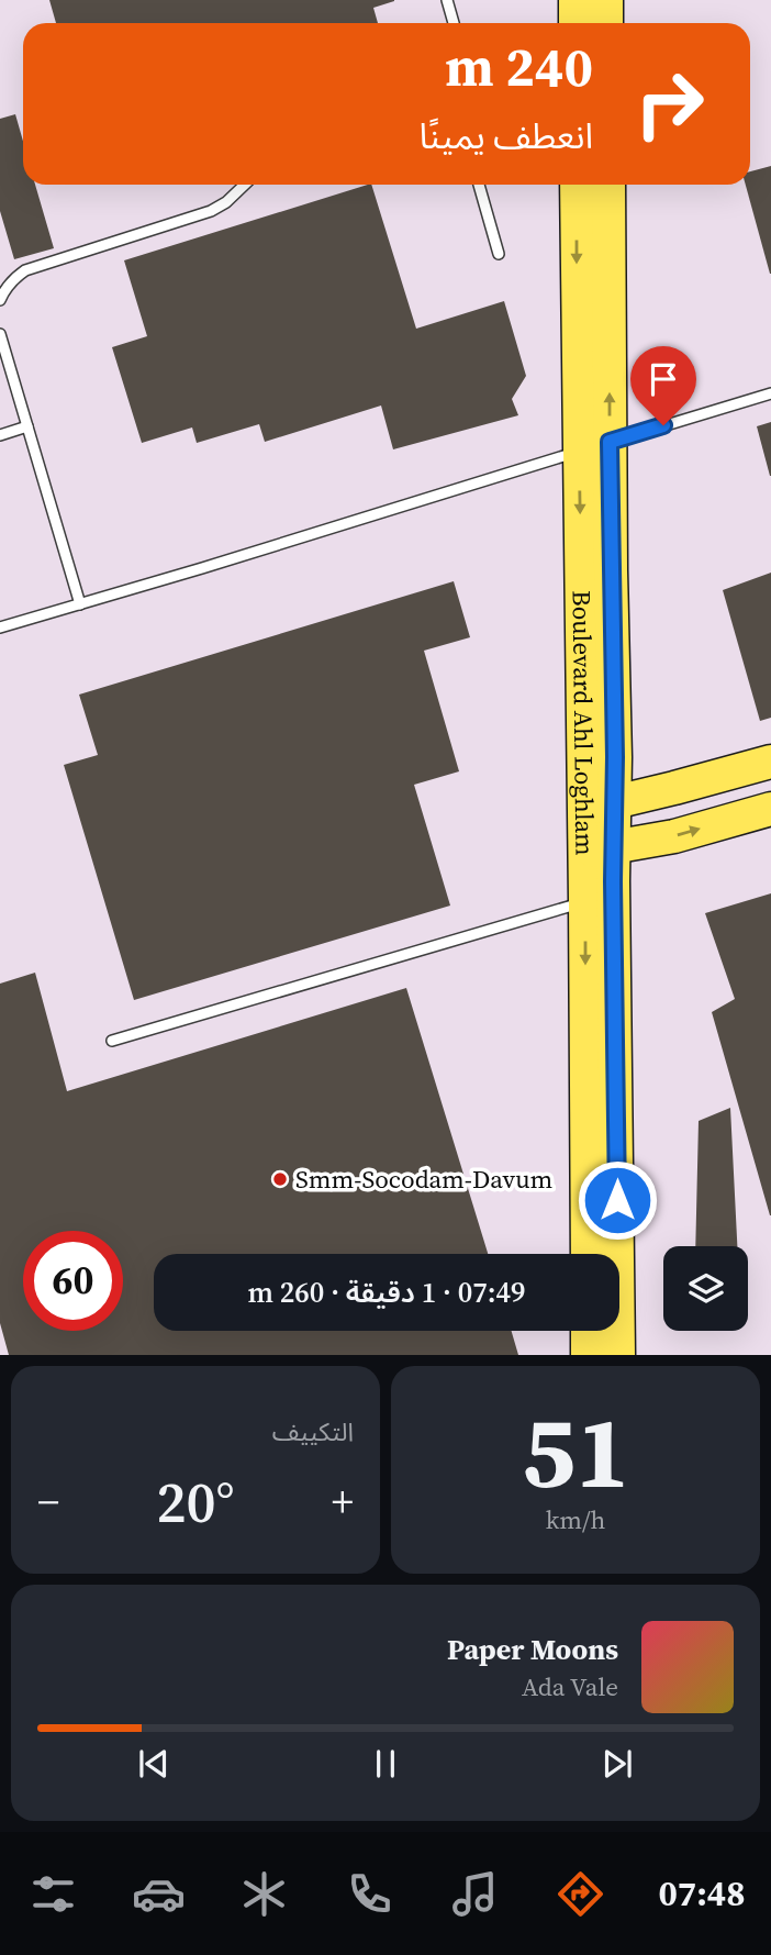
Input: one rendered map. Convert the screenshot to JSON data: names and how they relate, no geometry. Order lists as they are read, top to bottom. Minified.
{"streets":{"main road":["Boulevard Ahl Loghlam"]},"places":["Smm-Socodam-Davum"],"page":{"turn":["240 m","انعطف يمينًا"],"limit":"60","trip":"07:49 · 1 دقيقة · 260 m","tile":[["51","km/h"],"التكييف"],"heat":["−","20°","+"],"song":["Paper Moons","Ada Vale"],"tabs":"07:48"}}
